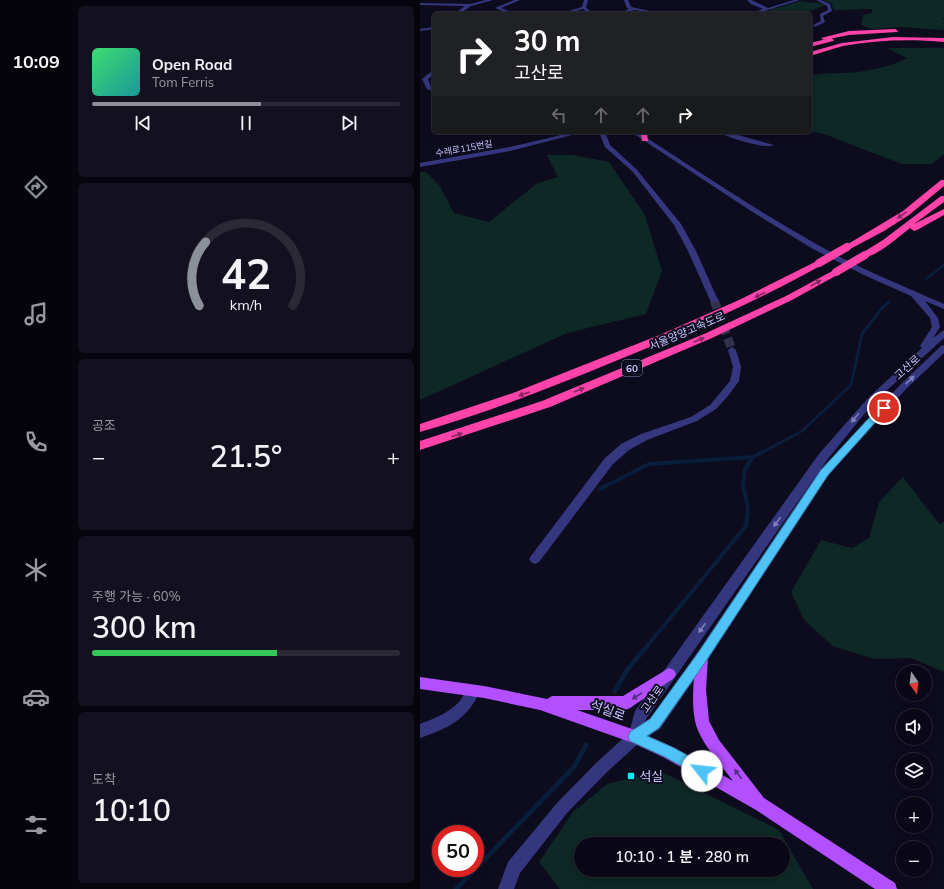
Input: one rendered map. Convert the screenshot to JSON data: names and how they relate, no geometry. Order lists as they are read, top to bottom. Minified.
{"streets":{"highway":["서울양양고속도로","60"],"main road":["석실로"],"street":["수레로115번길","고산로"]},"crossings":[["고산로","석실로"]],"places":{"transit":["석실"]},"north":"bottom","page":{"tabs":"10:09","turn":["30 m","고산로"],"song":["Open Road","Tom Ferris"],"tile":["공조",["주행 가능 · 60%","300 km"],["도착","10:10"]],"heat":["−","21.5°","+"],"map_buttons":["+","−"],"limit":"50","trip":"10:10 · 1 분 · 280 m","gauge":["42","km/h"]}}
